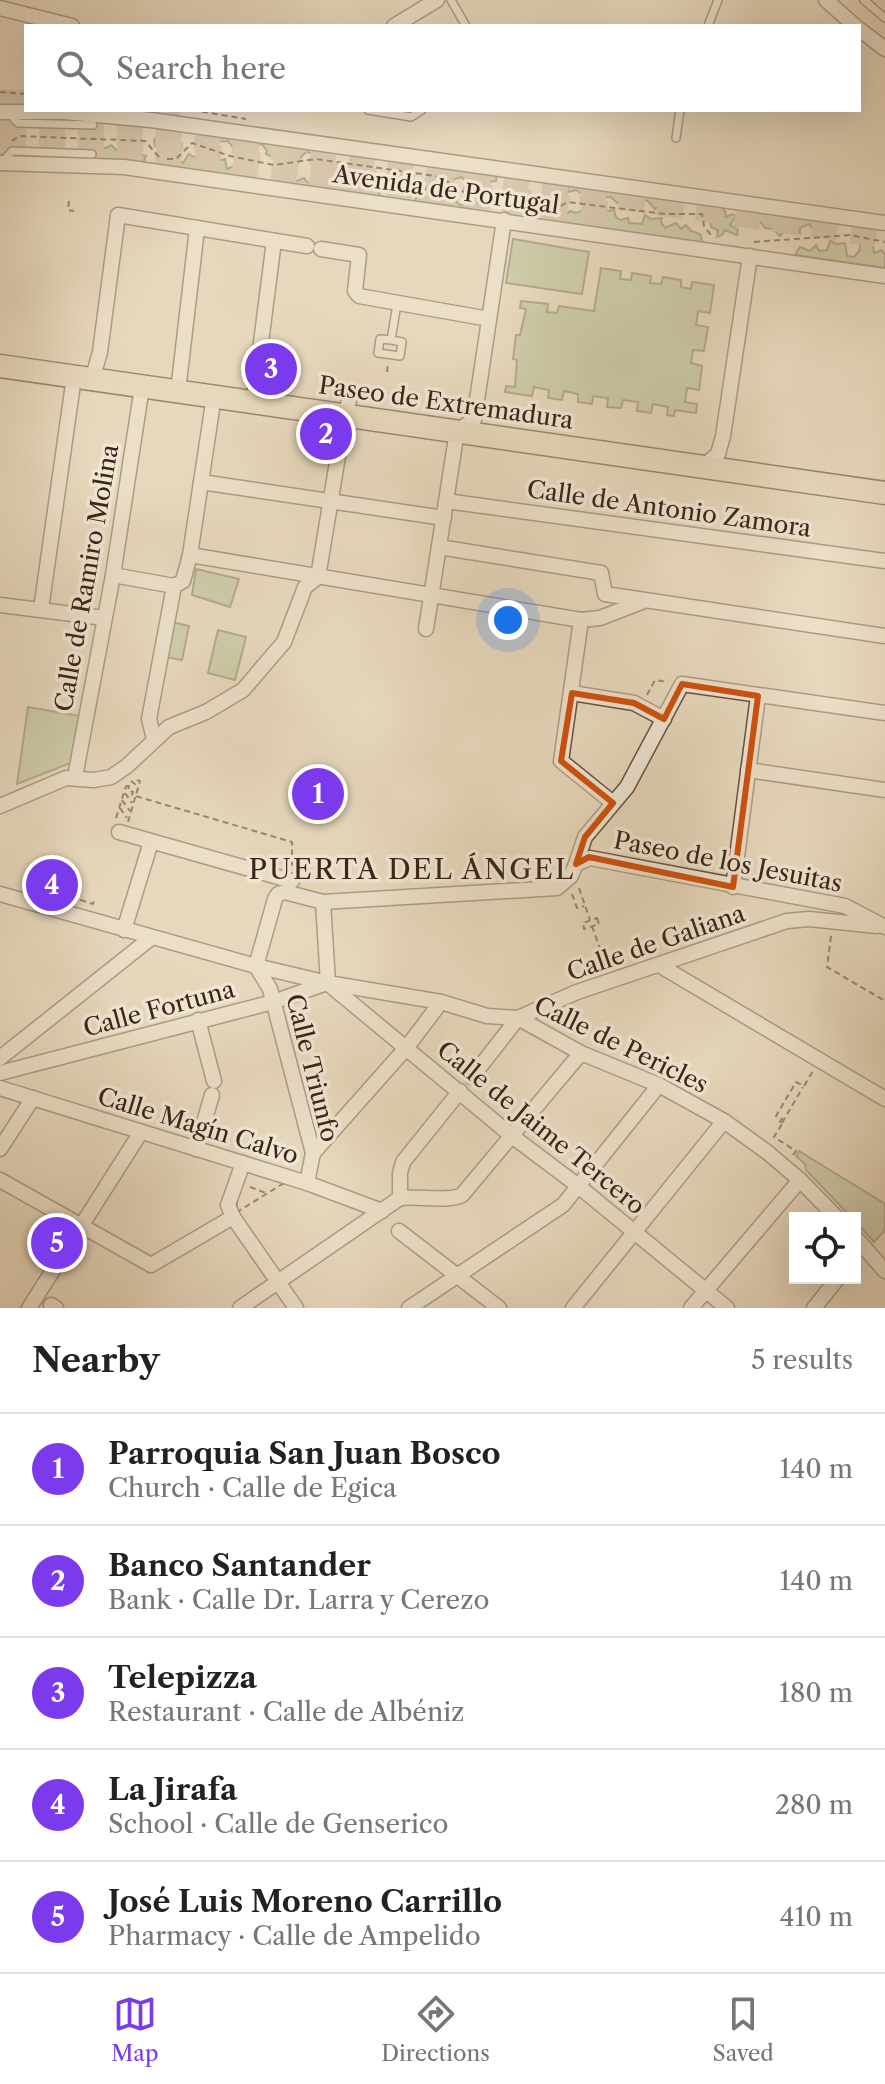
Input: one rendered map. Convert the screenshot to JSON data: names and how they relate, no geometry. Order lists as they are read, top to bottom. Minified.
{"streets":{"main road":["Paseo de Extremadura"],"street":["Avenida de Portugal","Calle de Antonio Zamora","Calle de Ramiro Molina","Paseo de los Jesuitas","Calle de Galiana","Calle Fortuna","Calle de Pericles","Calle Triunfo","Calle Magín Calvo","Calle de Jaime Tercero"]},"crossings":[["Paseo de Extremadura","Calle de Ramiro Molina"],["Paseo de los Jesuitas","Calle de Galiana"],["Calle de Galiana","Calle de Pericles"],["Calle Fortuna","Calle de Pericles"],["Calle Fortuna","Calle Triunfo"],["Calle Fortuna","Calle de Jaime Tercero"],["Calle de Pericles","Calle Triunfo"],["Calle de Pericles","Calle de Jaime Tercero"],["Calle Triunfo","Calle Magín Calvo"]],"districts":["PUERTA DEL ÁNGEL"],"page":{"search":"Search here","pins":["3","2","1","4","5"],"heading":["Nearby","5 results"],"list":[{"mark":"1","name":"Parroquia San Juan Bosco","note":"Church · Calle de Egica","value":"140 m"},{"mark":"2","name":"Banco Santander","note":"Bank · Calle Dr. Larra y Cerezo","value":"140 m"},{"mark":"3","name":"Telepizza","note":"Restaurant · Calle de Albéniz","value":"180 m"},{"mark":"4","name":"La Jirafa","note":"School · Calle de Genserico","value":"280 m"},{"mark":"5","name":"José Luis Moreno Carrillo","note":"Pharmacy · Calle de Ampelido","value":"410 m"}],"nav":["Map","Directions","Saved"]}}
